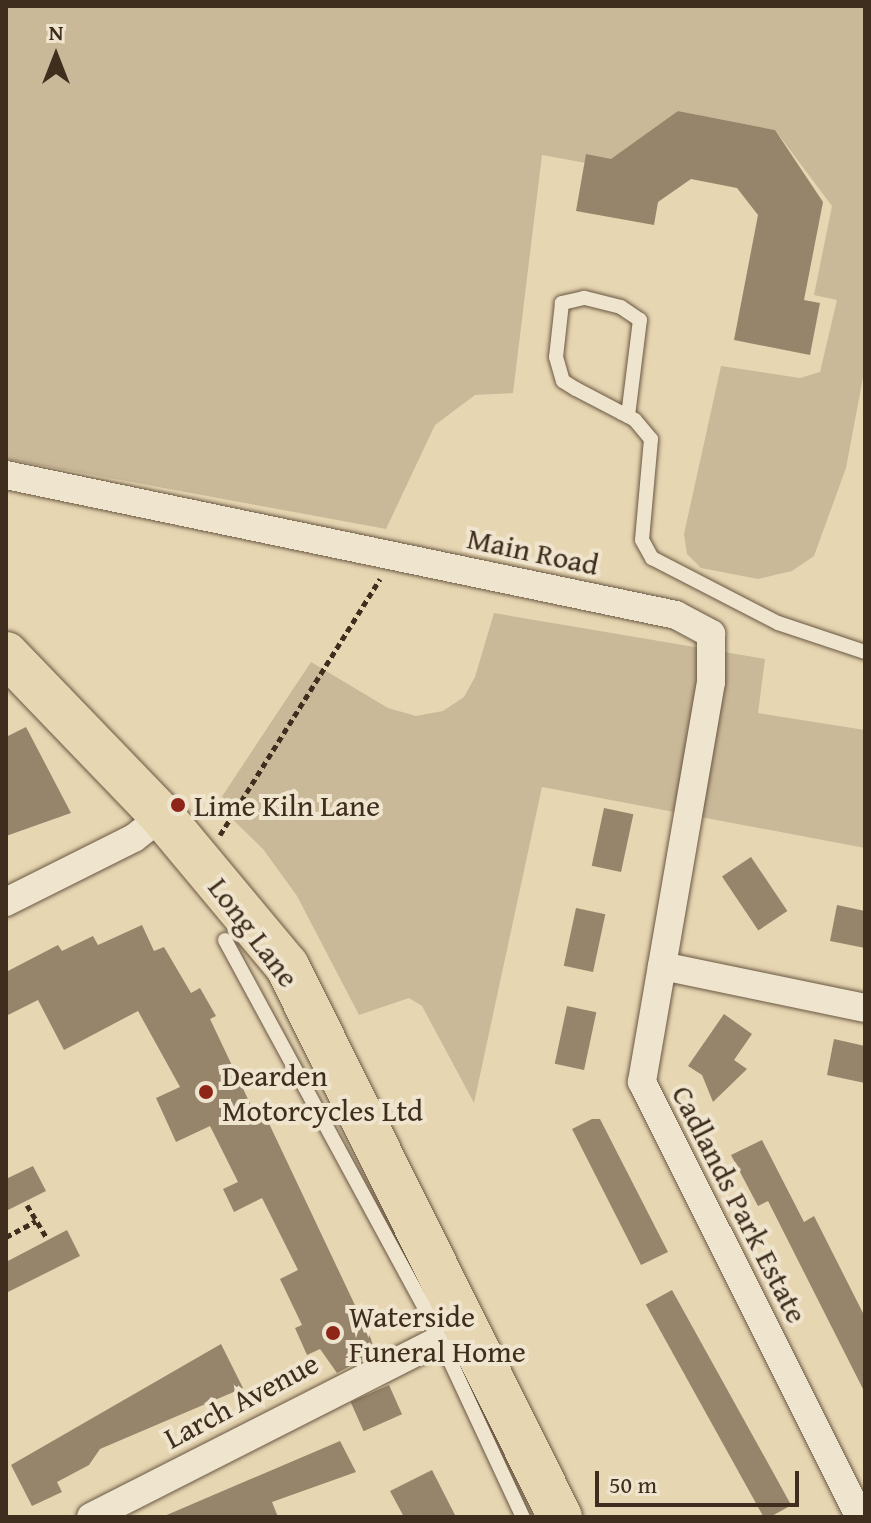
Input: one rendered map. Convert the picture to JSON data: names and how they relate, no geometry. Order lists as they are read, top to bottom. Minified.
{"streets":{"main road":["Long Lane"],"street":["Main Road","Cadlands Park Estate","Larch Avenue"]},"crossings":[["Main Road","Cadlands Park Estate"],["Long Lane","Larch Avenue"]],"places":["Lime Kiln Lane","Dearden Motorcycles Ltd","Waterside Funeral Home"],"scale_bar":"50 m","north":"top"}
